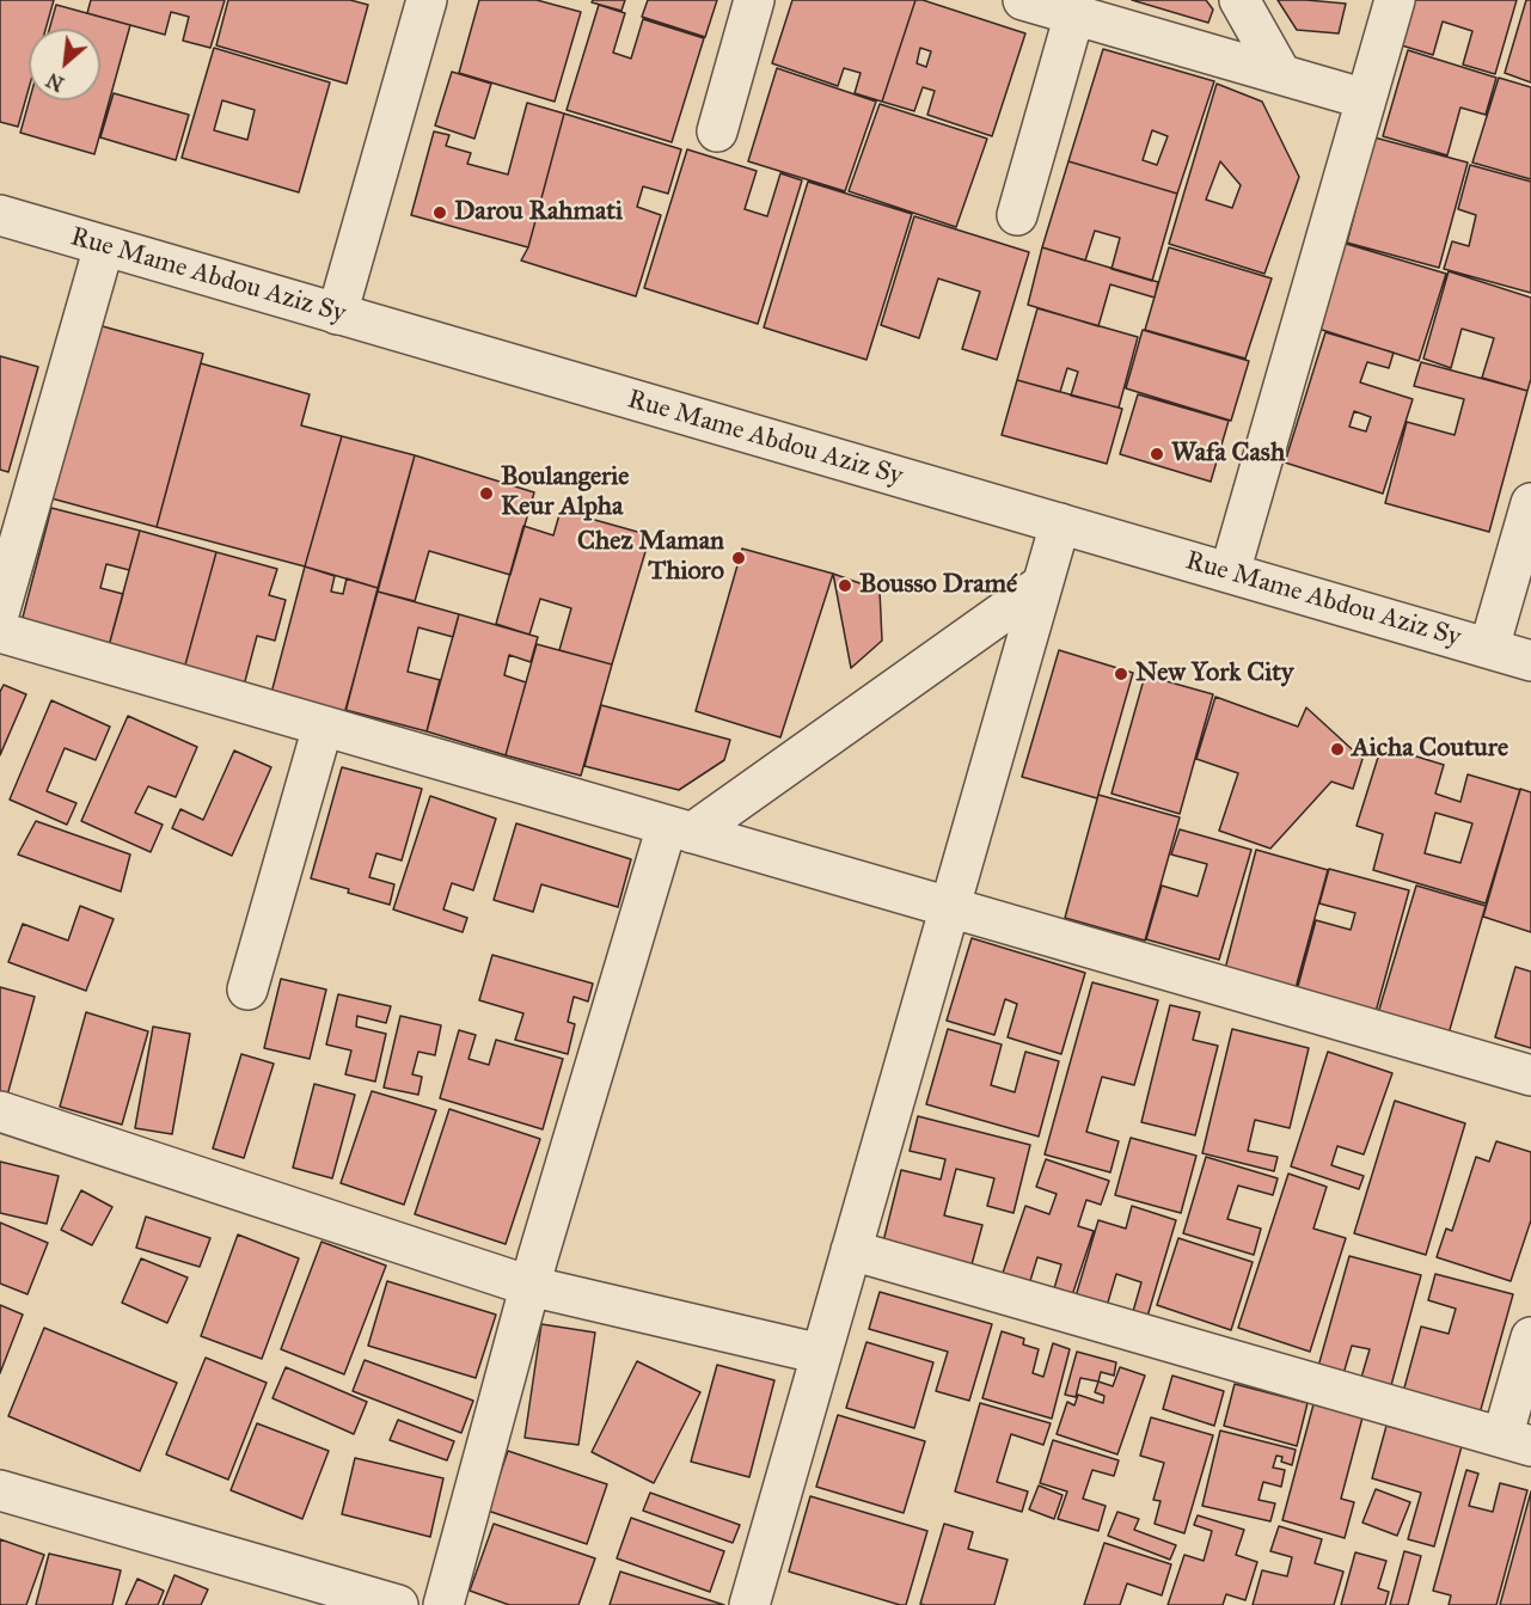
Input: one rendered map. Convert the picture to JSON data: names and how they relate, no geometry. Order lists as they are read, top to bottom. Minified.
{"streets":{"street":["Rue Mame Abdou Aziz Sy"]},"places":["Darou Rahmati","Wafa Cash","Boulangerie Keur Alpha","Chez Maman Thioro","Bousso Dramé","New York City","Aicha Couture"],"north":"bottom left"}
